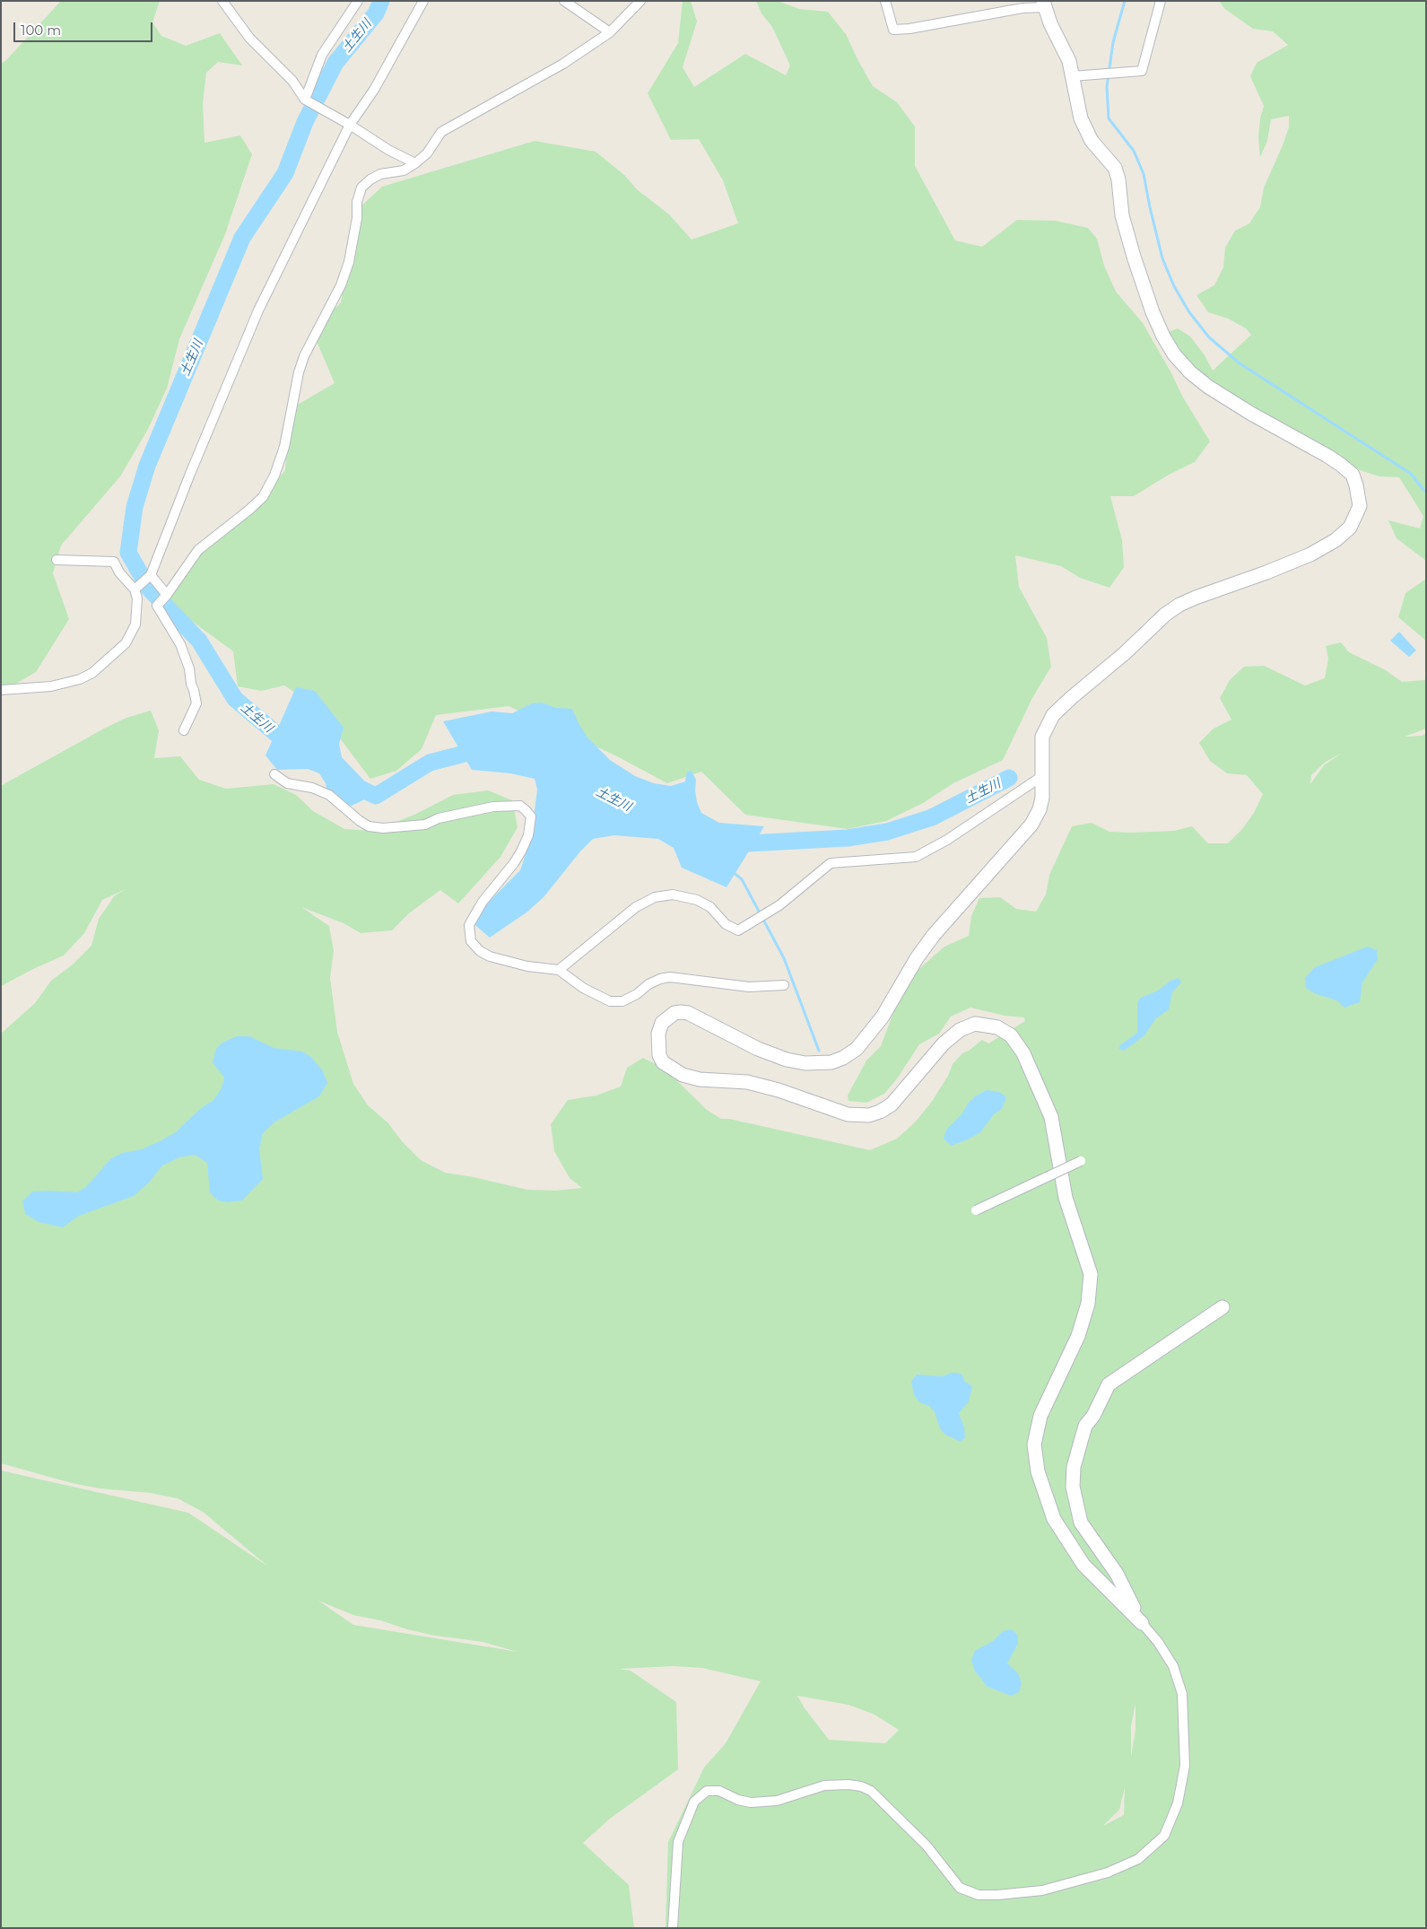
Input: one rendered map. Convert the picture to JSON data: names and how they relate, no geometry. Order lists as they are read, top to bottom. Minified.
{"water":["土生川"],"scale_bar":"100 m"}
